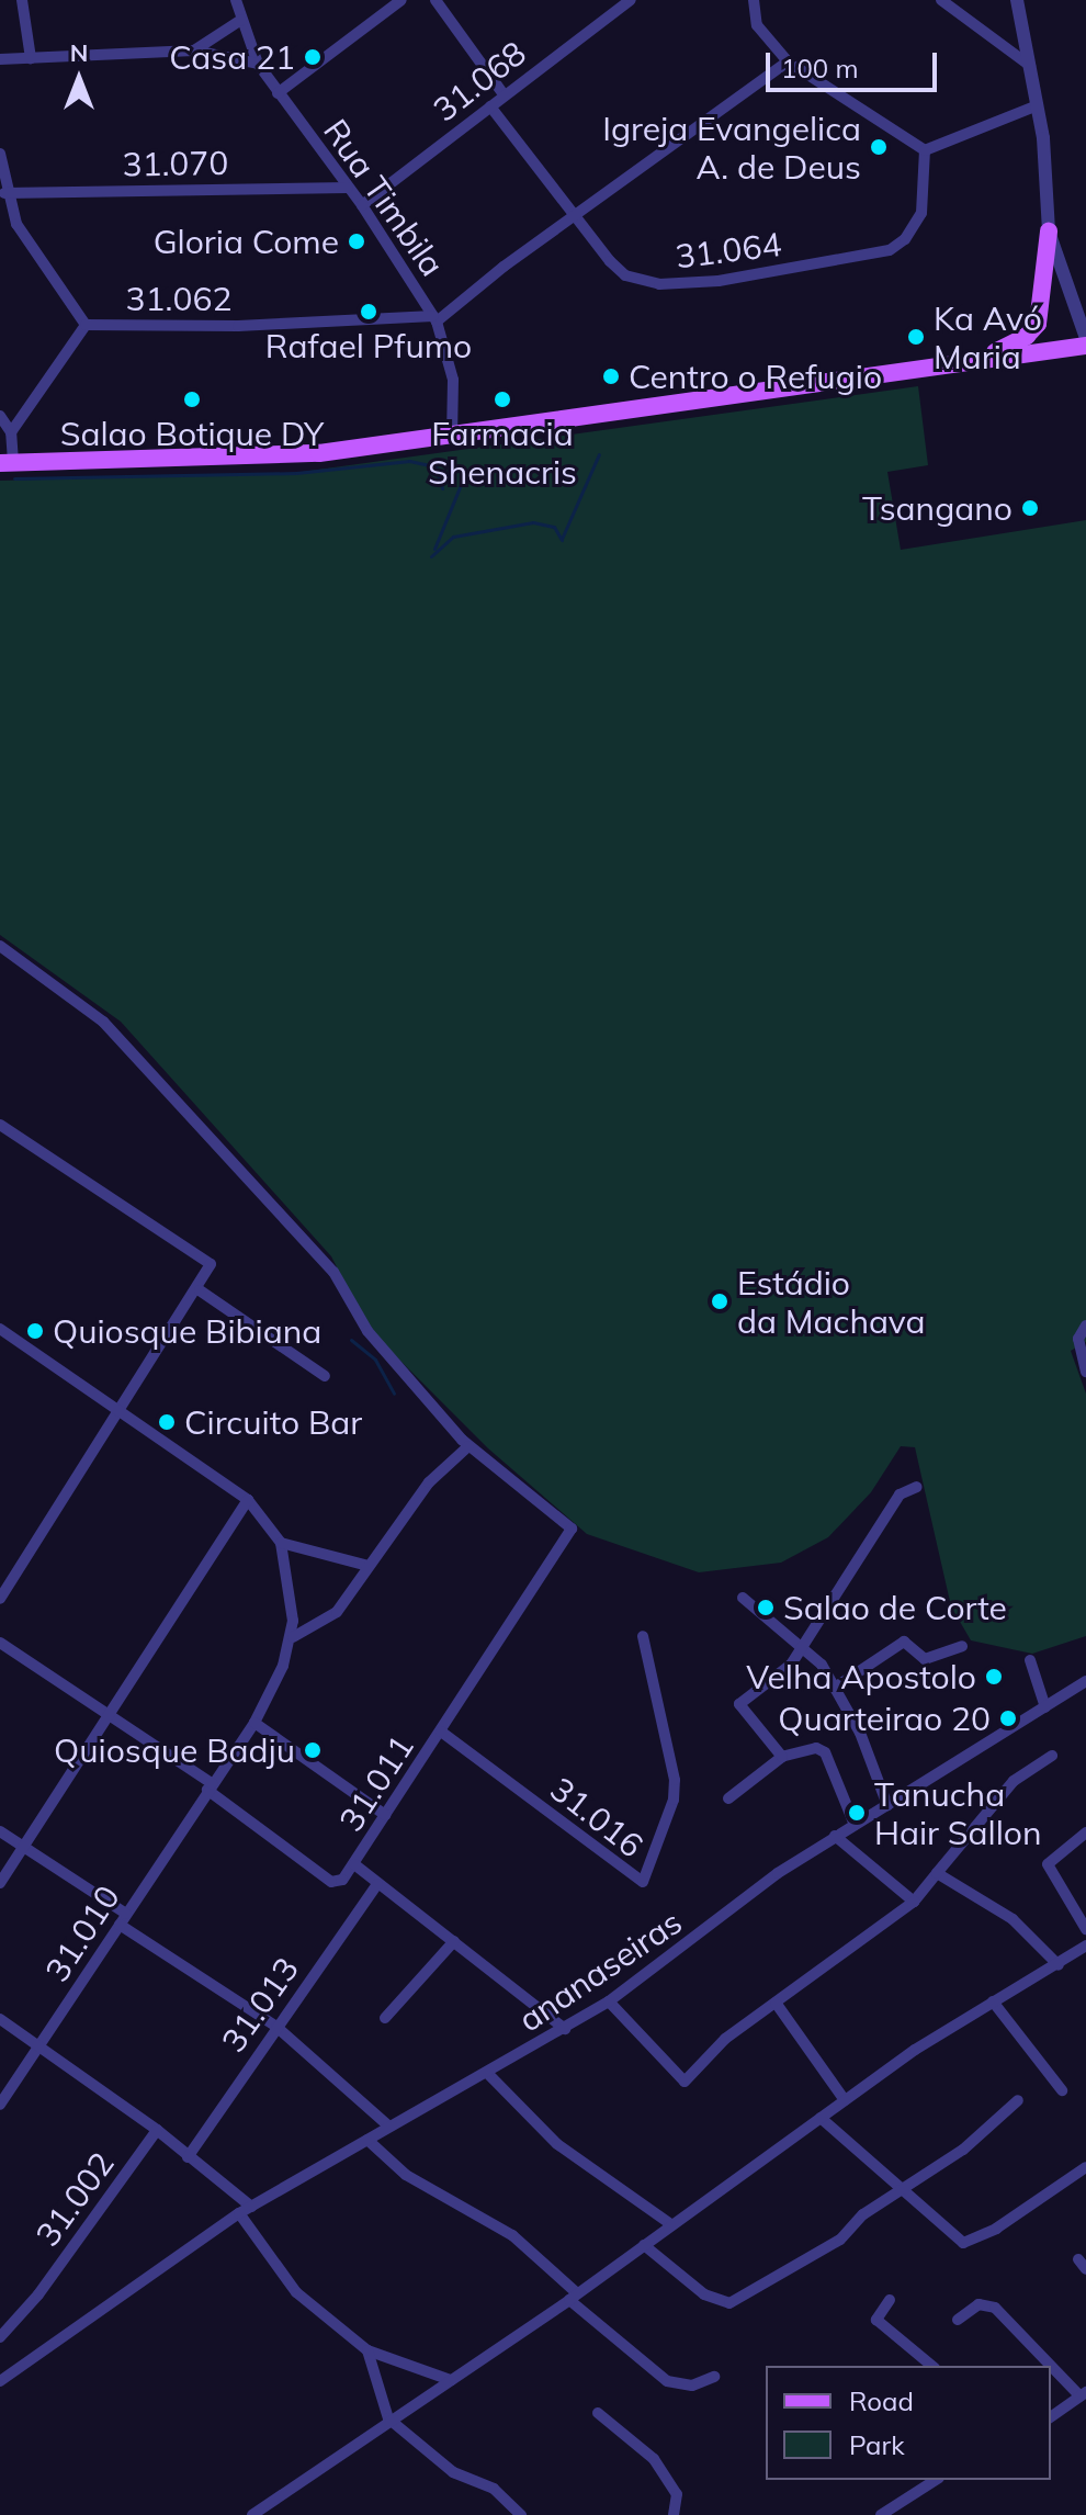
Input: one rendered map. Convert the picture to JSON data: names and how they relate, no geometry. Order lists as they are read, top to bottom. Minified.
{"streets":{"street":["31.068","31.070","Rua Timbila","31.064","31.062","31.011","31.016","31.010","ananaseiras","31.013","31.002"]},"crossings":[["31.068","Rua Timbila"],["31.068","31.064"],["31.070","Rua Timbila"],["Rua Timbila","31.062"],["31.011","31.016"]],"places":["Casa 21","Igreja Evangelica A. de Deus","Gloria Come","Rafael Pfumo","Ka Avó Maria","Centro o Refugio","Salao Botique DY","Farmacia Shenacris","Tsangano","Estádio da Machava","Quiosque Bibiana","Circuito Bar","Salao de Corte","Velha Apostolo","Quarteirao 20","Quiosque Badju","Tanucha Hair Sallon"],"legend":["Road","Park"],"scale_bar":"100 m","north":"top"}
